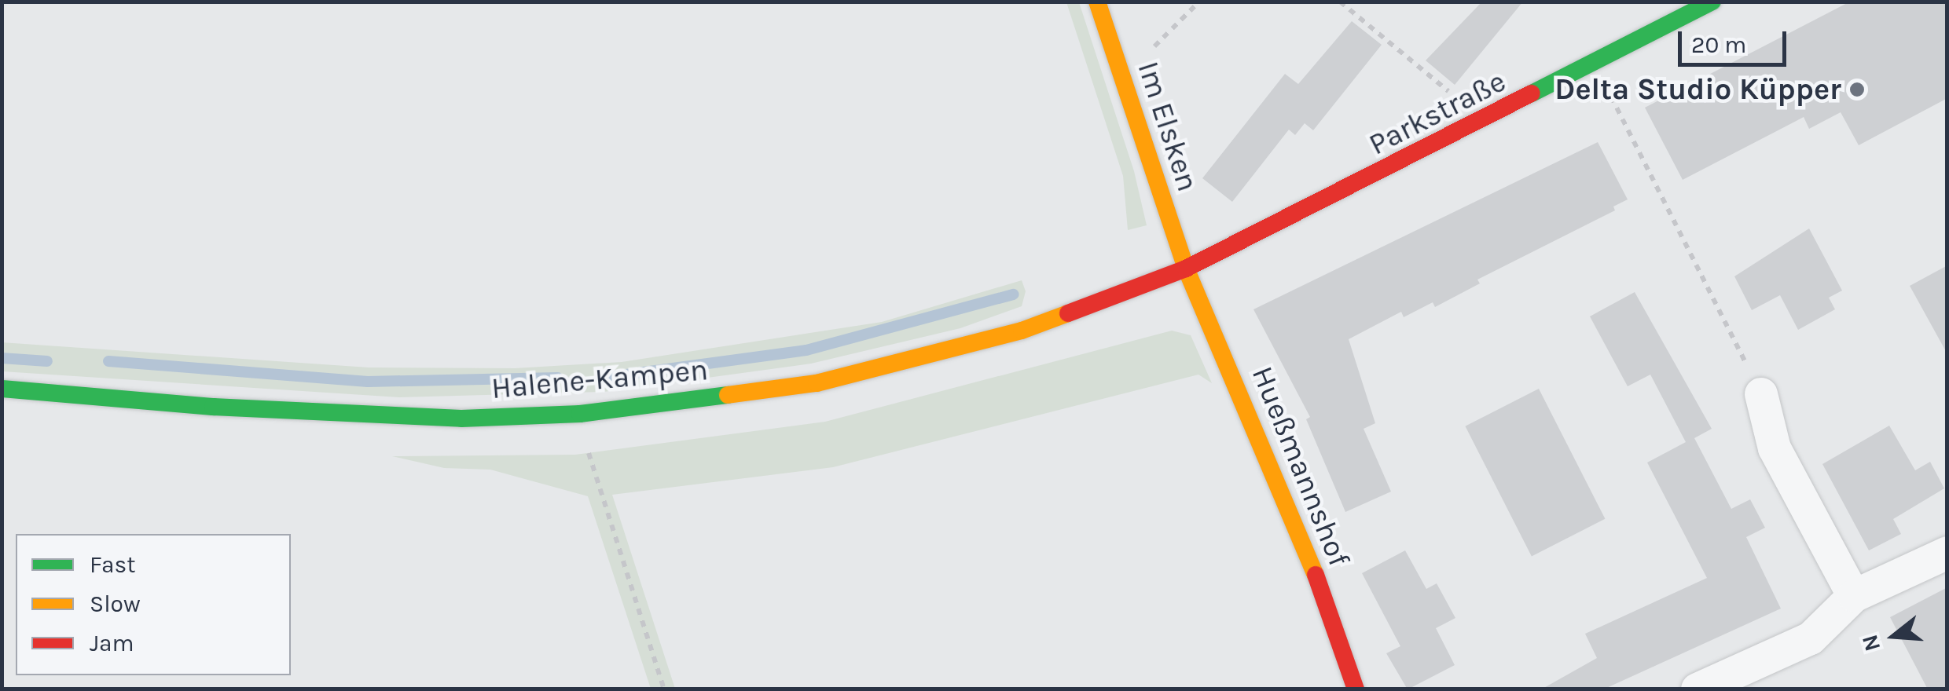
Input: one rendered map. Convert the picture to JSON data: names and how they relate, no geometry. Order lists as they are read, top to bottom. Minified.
{"streets":{"street":["Parkstraße","Im Elsken","Halene-Kampen","Hueßmannshof"]},"crossings":[["Parkstraße","Im Elsken"],["Parkstraße","Halene-Kampen"],["Parkstraße","Hueßmannshof"],["Im Elsken","Halene-Kampen"],["Im Elsken","Hueßmannshof"],["Halene-Kampen","Hueßmannshof"]],"places":["Delta Studio Küpper"],"legend":["Fast","Slow","Jam"],"scale_bar":"20 m","north":"left"}
